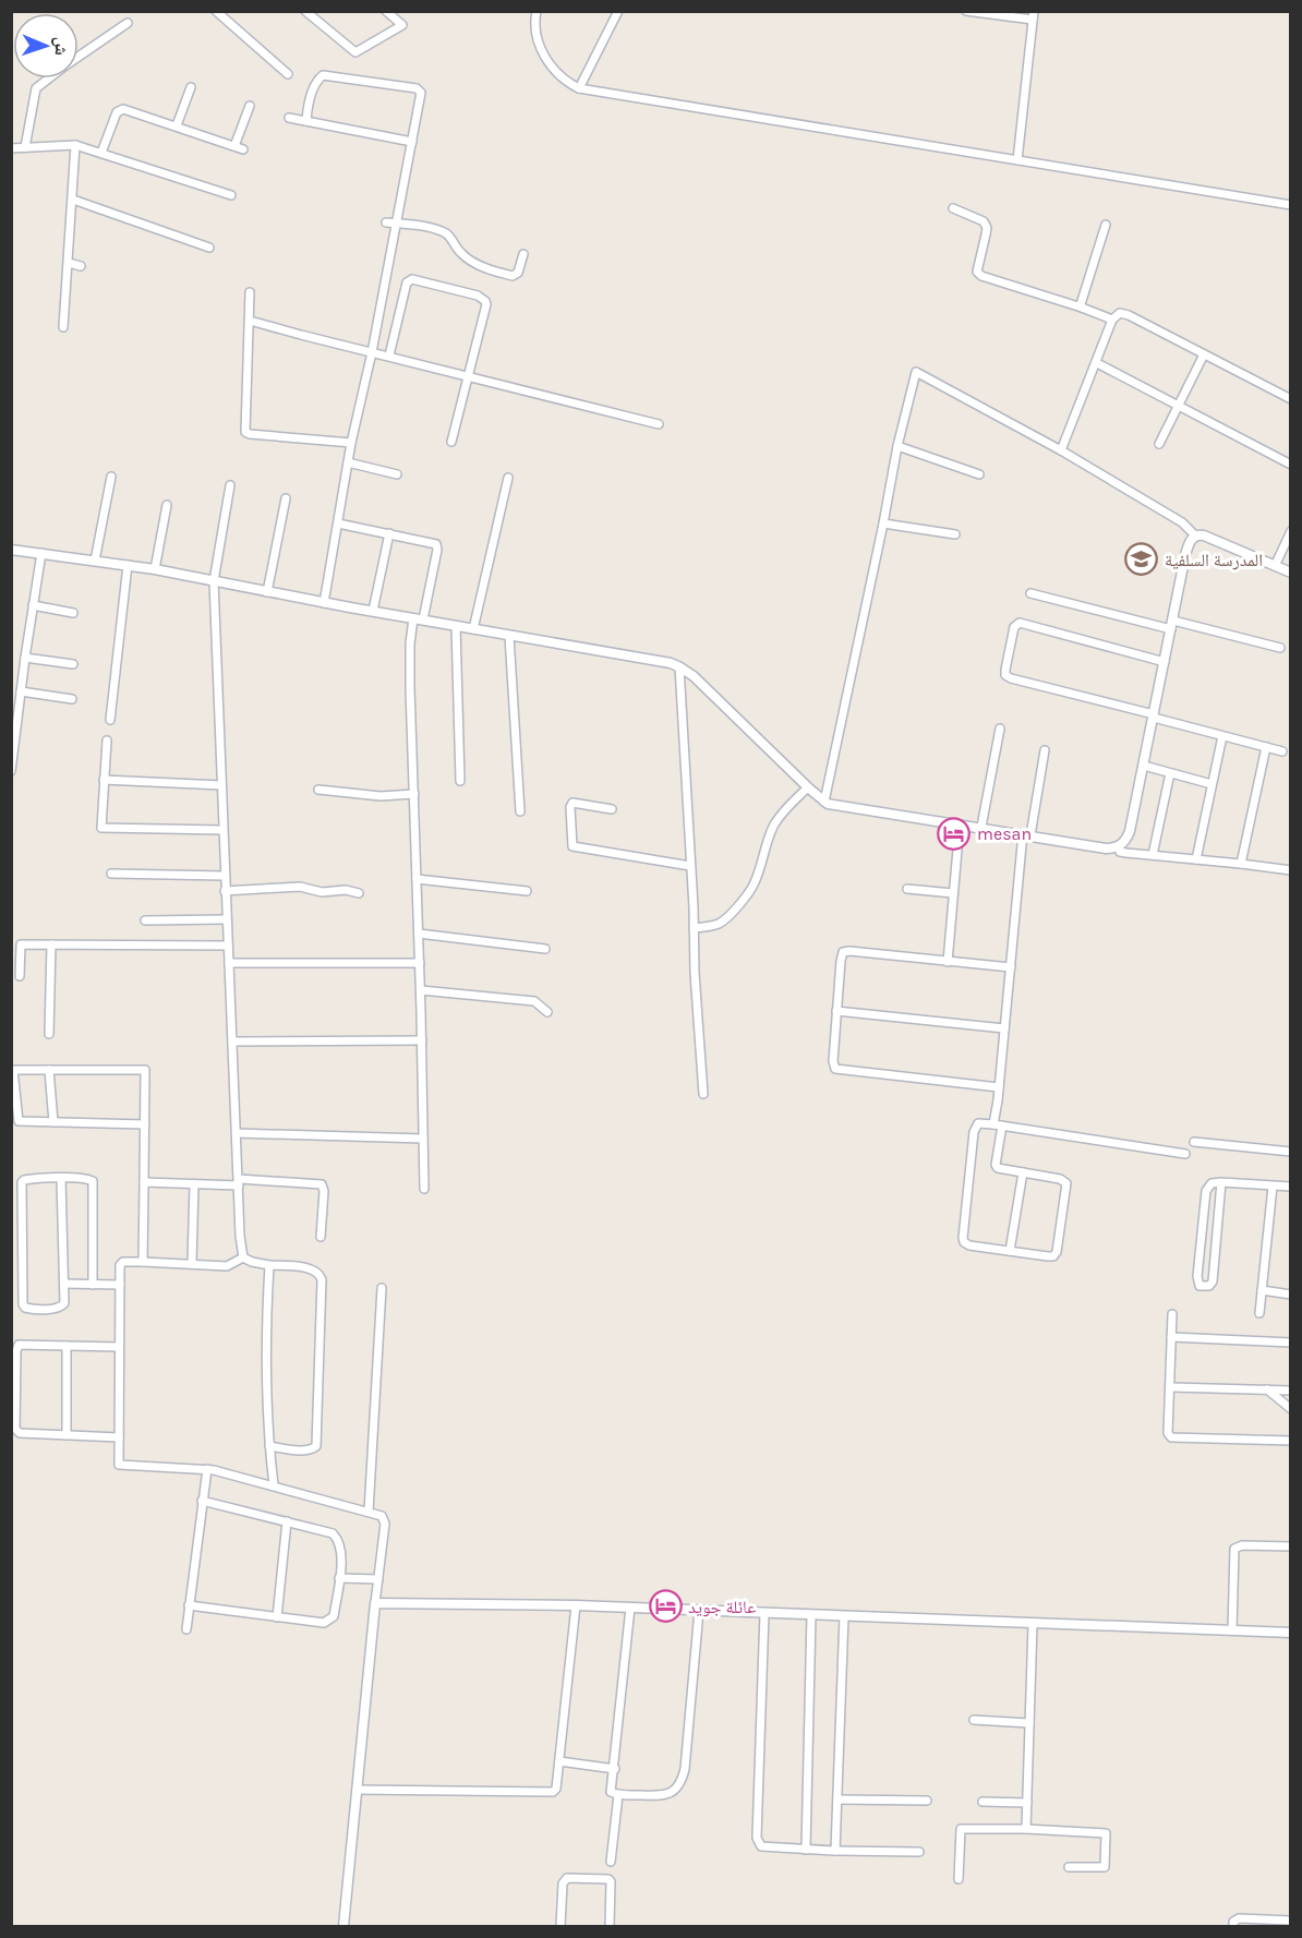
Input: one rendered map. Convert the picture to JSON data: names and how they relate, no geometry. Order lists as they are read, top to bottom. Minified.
{"places":{"school or university":["المدرسة السلفية"],"hotel":["mesan","عائلة جويد"]},"north":"right"}
